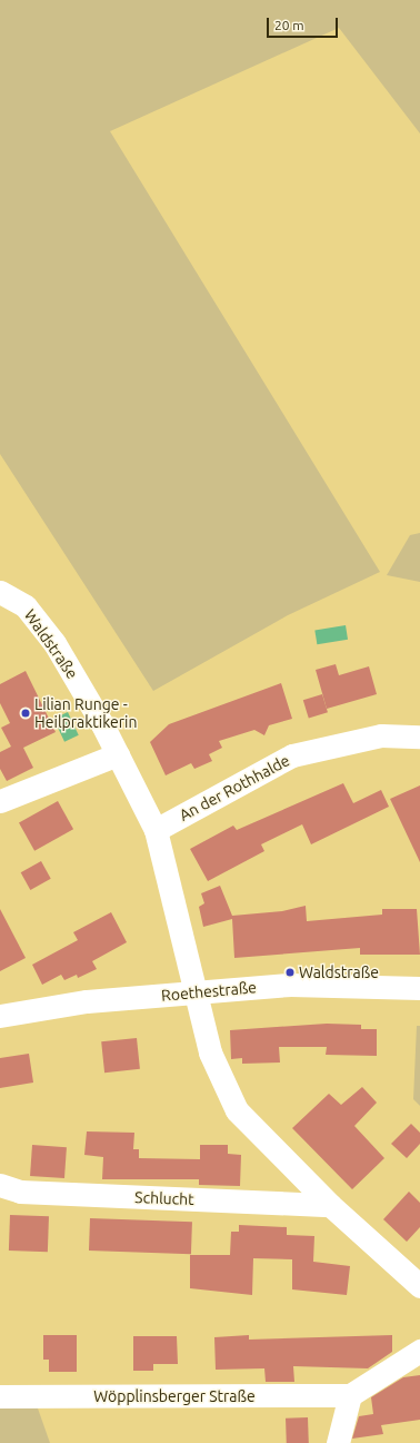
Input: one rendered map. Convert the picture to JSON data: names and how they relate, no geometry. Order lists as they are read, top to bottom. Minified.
{"streets":{"street":["Waldstraße","An der Rothhalde","Roethestraße","Schlucht","Wöpplinsberger Straße"]},"crossings":[["Waldstraße","An der Rothhalde"],["Waldstraße","Roethestraße"],["Waldstraße","Schlucht"]],"places":["Lilian Runge - Heilpraktikerin","Waldstraße"],"scale_bar":"20 m"}
